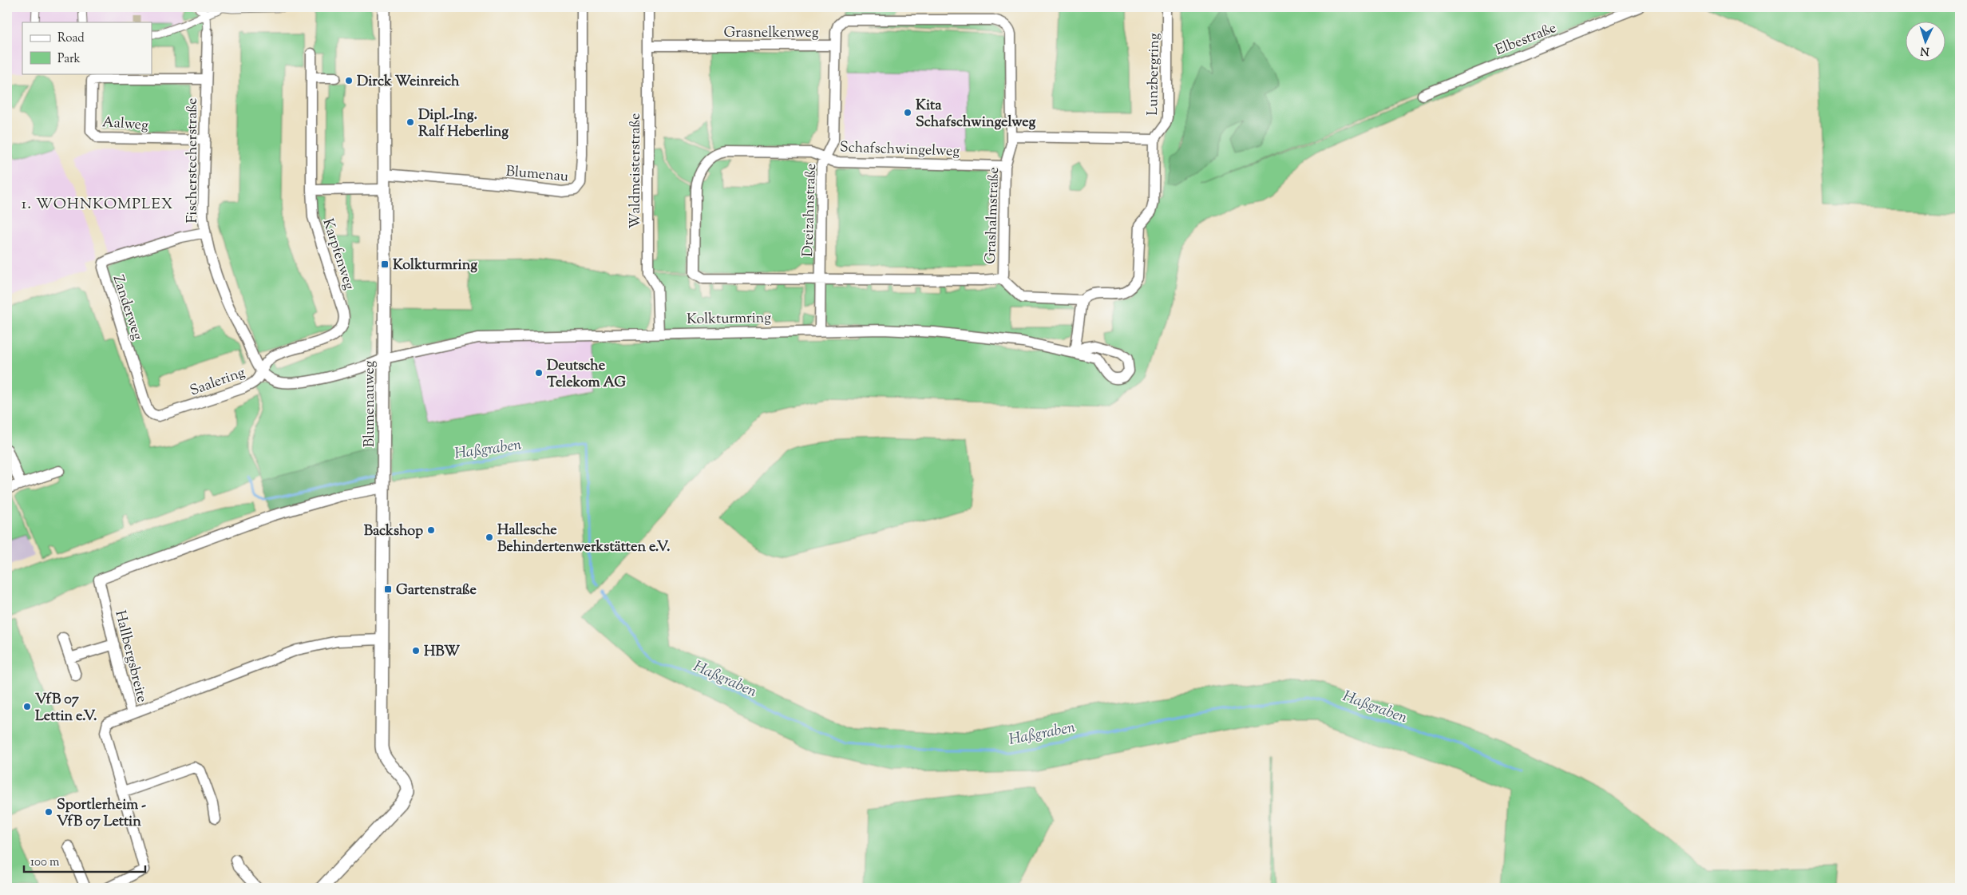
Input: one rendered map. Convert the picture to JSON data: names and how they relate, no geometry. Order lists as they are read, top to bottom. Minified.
{"streets":{"street":["Grasnelkenweg","Elbestraße","Lunzbergring","Aalweg","Schafschwingelweg","Fischerstecherstraße","Waldmeisterstraße","Blumenau","Dreizahnstraße","Grashalmstraße","Karpfenweg","Zanderweg","Kolkturmring","Saalering","Blumenauweg","Hallbergsbreite"]},"crossings":[["Grasnelkenweg","Waldmeisterstraße"],["Grasnelkenweg","Dreizahnstraße"],["Grasnelkenweg","Grashalmstraße"],["Aalweg","Fischerstecherstraße"],["Schafschwingelweg","Dreizahnstraße"],["Schafschwingelweg","Grashalmstraße"],["Fischerstecherstraße","Zanderweg"],["Fischerstecherstraße","Saalering"],["Waldmeisterstraße","Kolkturmring"],["Blumenau","Blumenauweg"],["Dreizahnstraße","Kolkturmring"],["Karpfenweg","Saalering"],["Zanderweg","Saalering"],["Kolkturmring","Blumenauweg"],["Blumenauweg","Hallbergsbreite"]],"districts":["1. WOHNKOMPLEX"],"water":["Haßgraben"],"places":{"other":["Dirck Weinreich","Kita Schafschwingelweg","Dipl.-Ing. Ralf Heberling","Deutsche Telekom AG","Backshop","Hallesche Behindertenwerkstätten e.V.","HBW","VfB 07 Lettin e.V.","Sportlerheim - VfB 07 Lettin"],"transit":["Kolkturmring","Gartenstraße"]},"legend":["Road","Park"],"scale_bar":"100 m","north":"bottom"}
